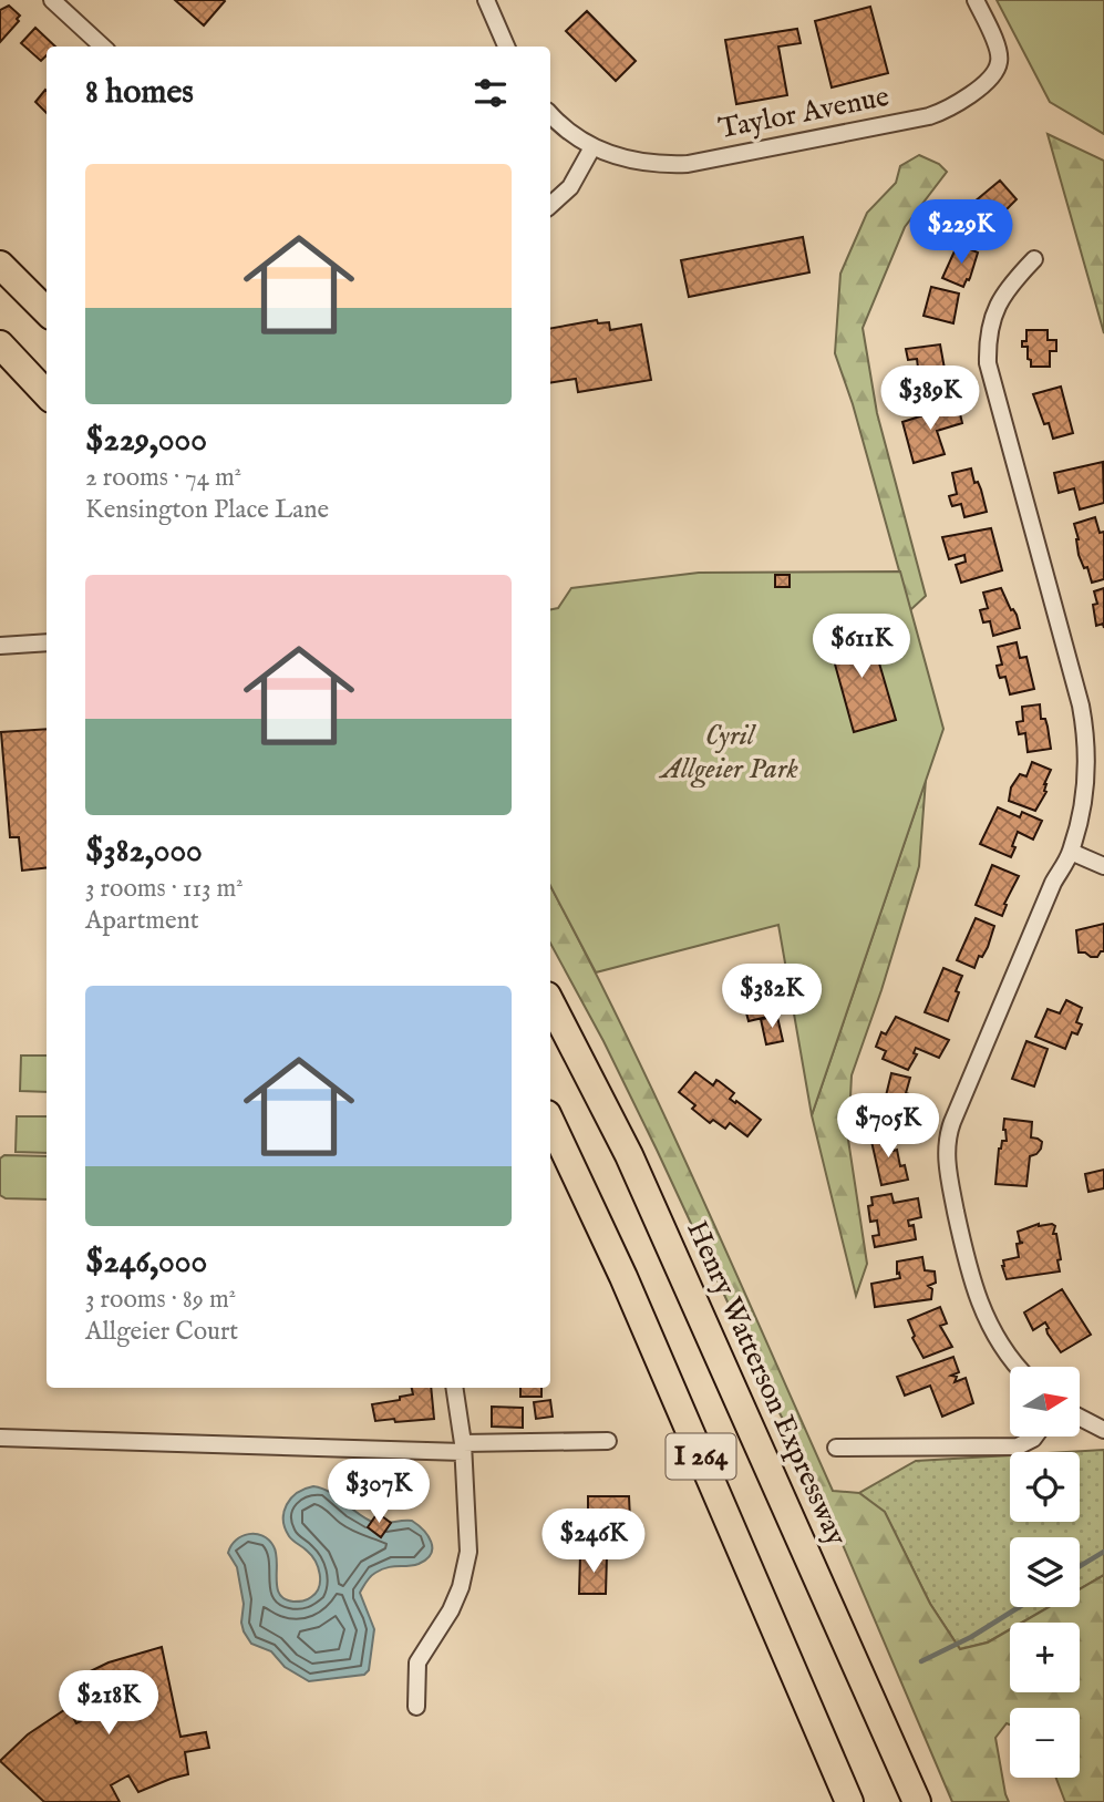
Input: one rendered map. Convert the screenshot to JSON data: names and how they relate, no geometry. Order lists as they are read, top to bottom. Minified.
{"streets":{"highway":["Henry Watterson Expressway","I 264"],"street":["Taylor Avenue"]},"parks":["Cyril Allgeier Park"],"north":"right","page":{"heading":"8 homes","list":[{"name":"$229,000","note":"2 rooms · 74 m² · Kensington Place Lane"},{"name":"$382,000","note":"3 rooms · 113 m² · Apartment"},{"name":"$246,000","note":"3 rooms · 89 m² · Allgeier Court"}],"price":["$229K","$389K","$611K","$382K","$705K","$307K","$246K","$218K"],"map_buttons":["+","−"]}}
